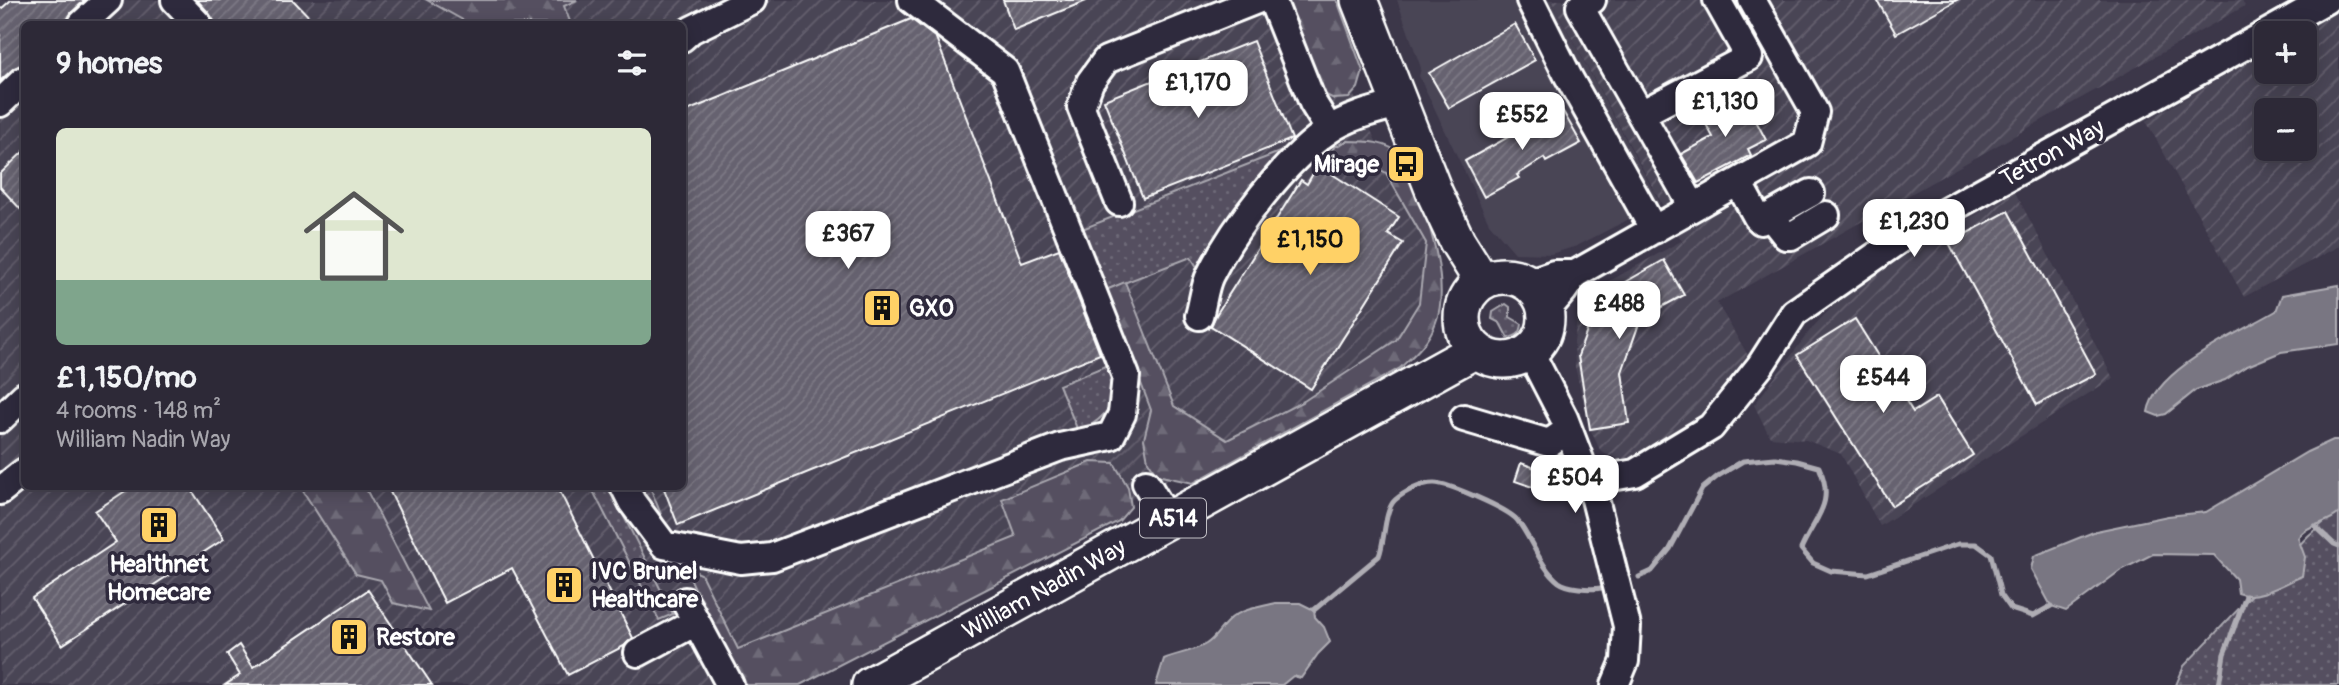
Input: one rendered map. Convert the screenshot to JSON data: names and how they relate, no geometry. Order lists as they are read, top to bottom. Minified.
{"streets":{"main road":["A514","William Nadin Way"],"street":["Tetron Way"]},"places":{"bus stop":["Mirage"],"building":["GXO","Healthnet Homecare","IVC Brunel Healthcare","Restore"]},"page":{"map_buttons":["+","−"],"heading":"9 homes","price":["£1,170","£1,130","£552","£1,230","£367","£1,150","£488","£544","£504"],"list":[{"name":"£1,150/mo","note":"4 rooms · 148 m² · William Nadin Way"}]}}
